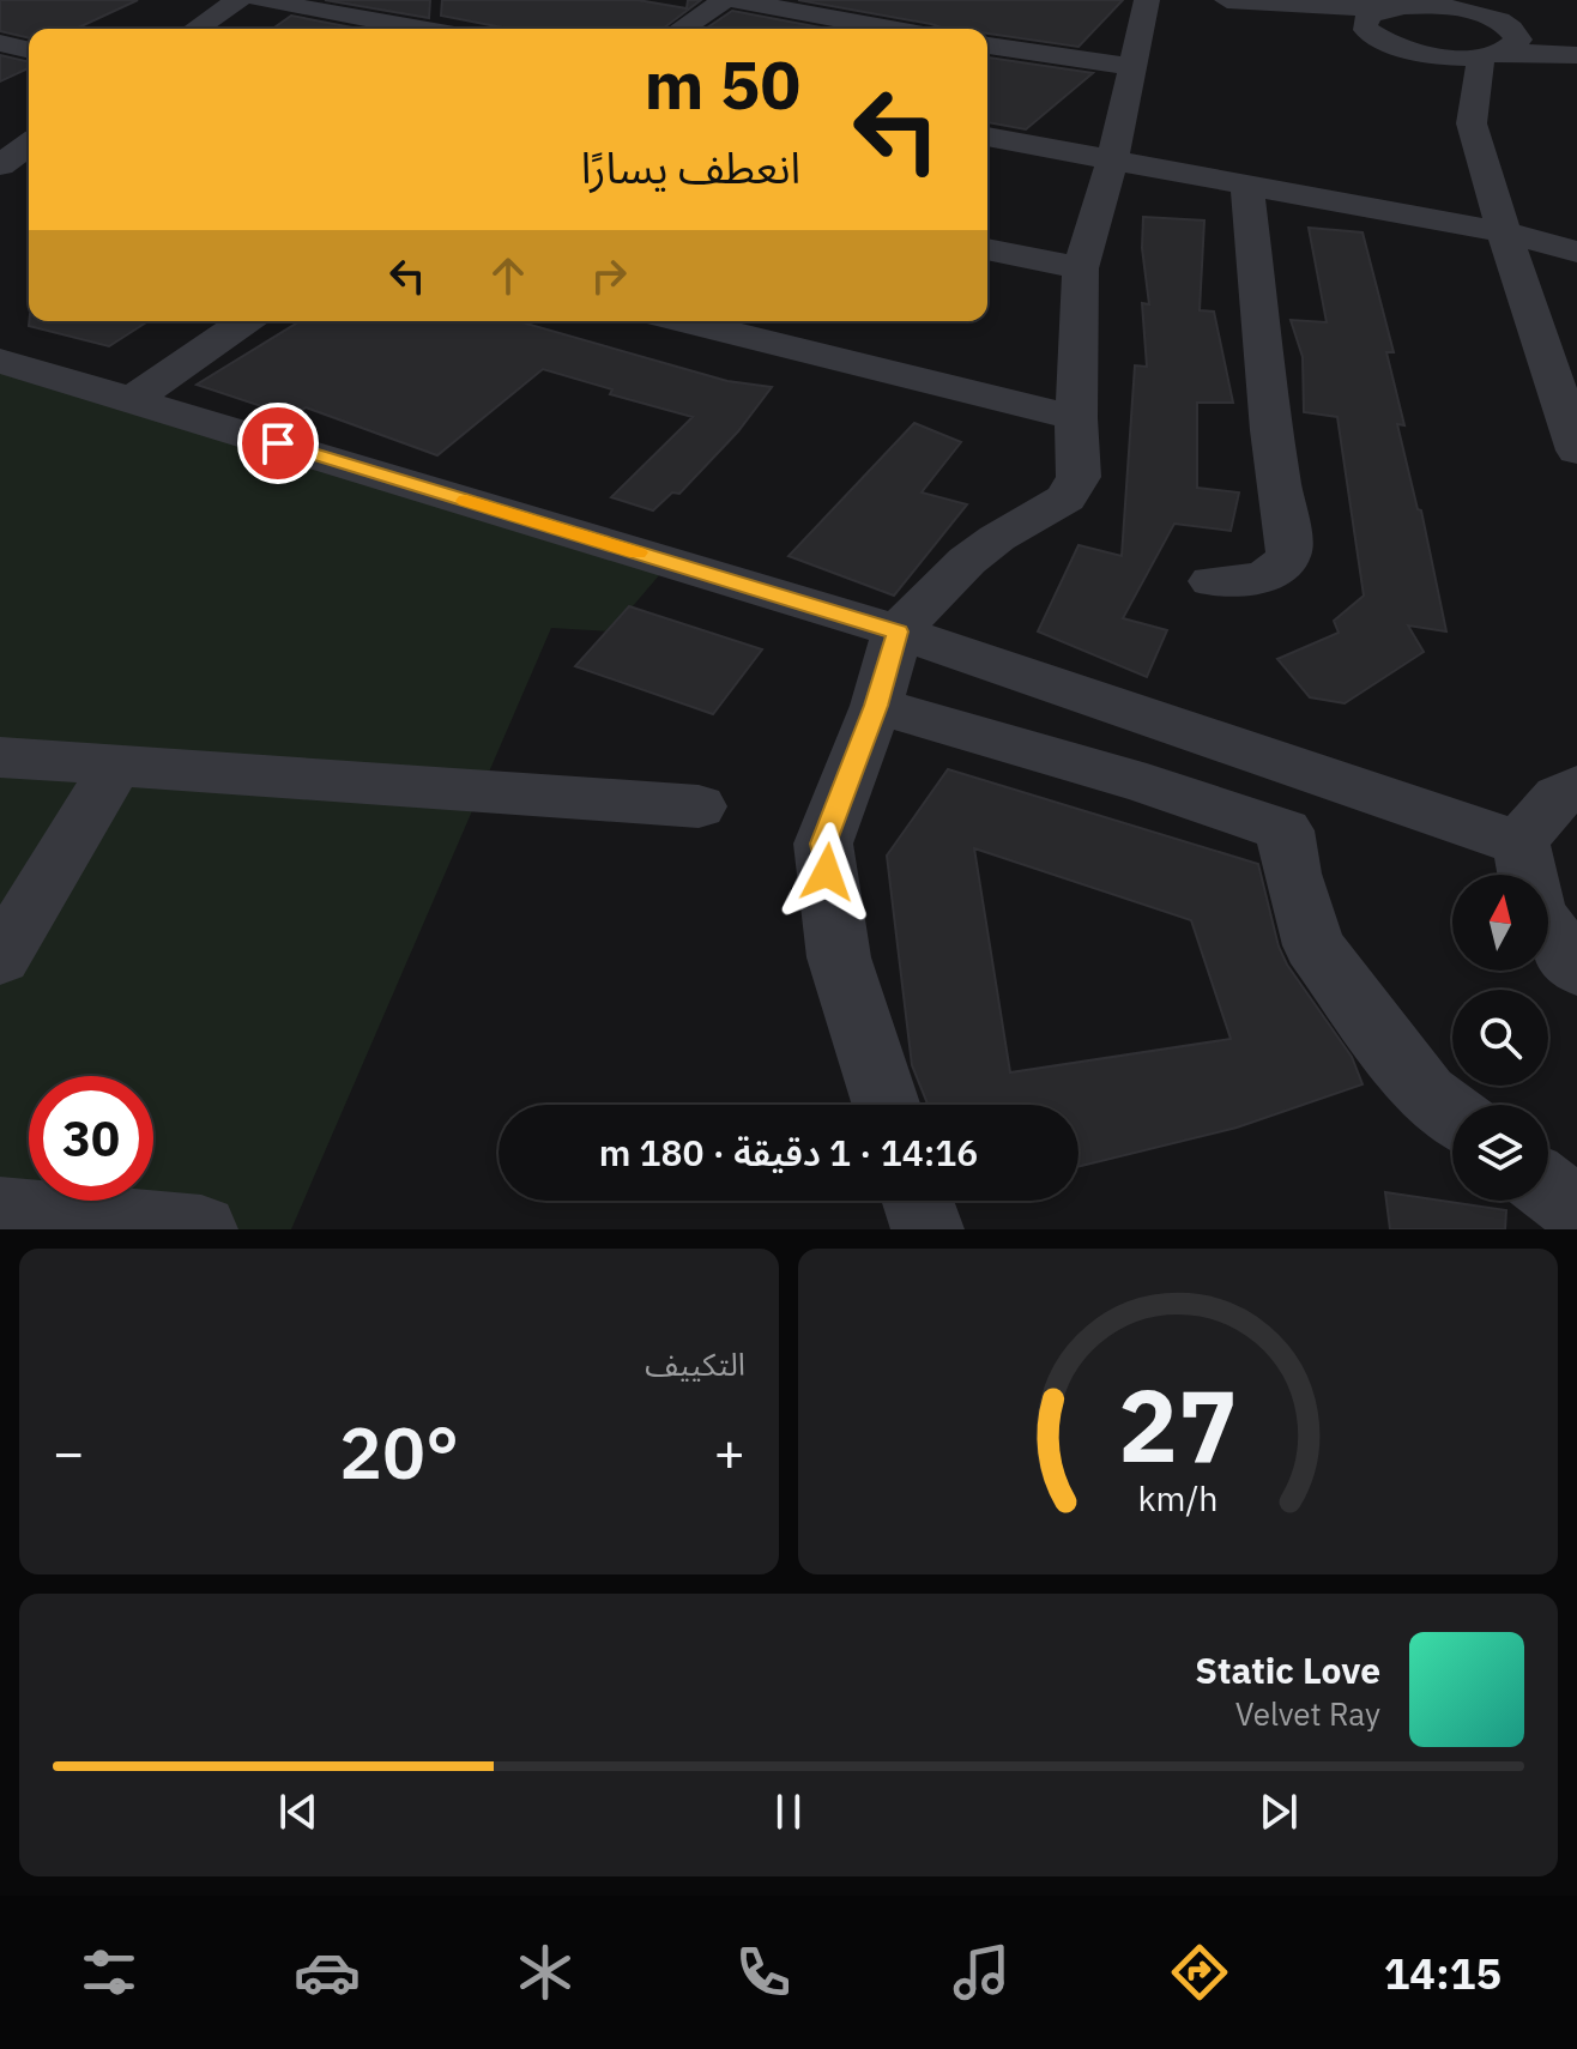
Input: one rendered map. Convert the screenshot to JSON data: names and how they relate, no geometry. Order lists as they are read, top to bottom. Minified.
{"north":"top","page":{"turn":["50 m","انعطف يسارًا"],"limit":"30","trip":"14:16 · 1 دقيقة · 180 m","tile":"التكييف","heat":["−","20°","+"],"song":["Static Love","Velvet Ray"],"tabs":"14:15","gauge":["27","km/h"]}}
